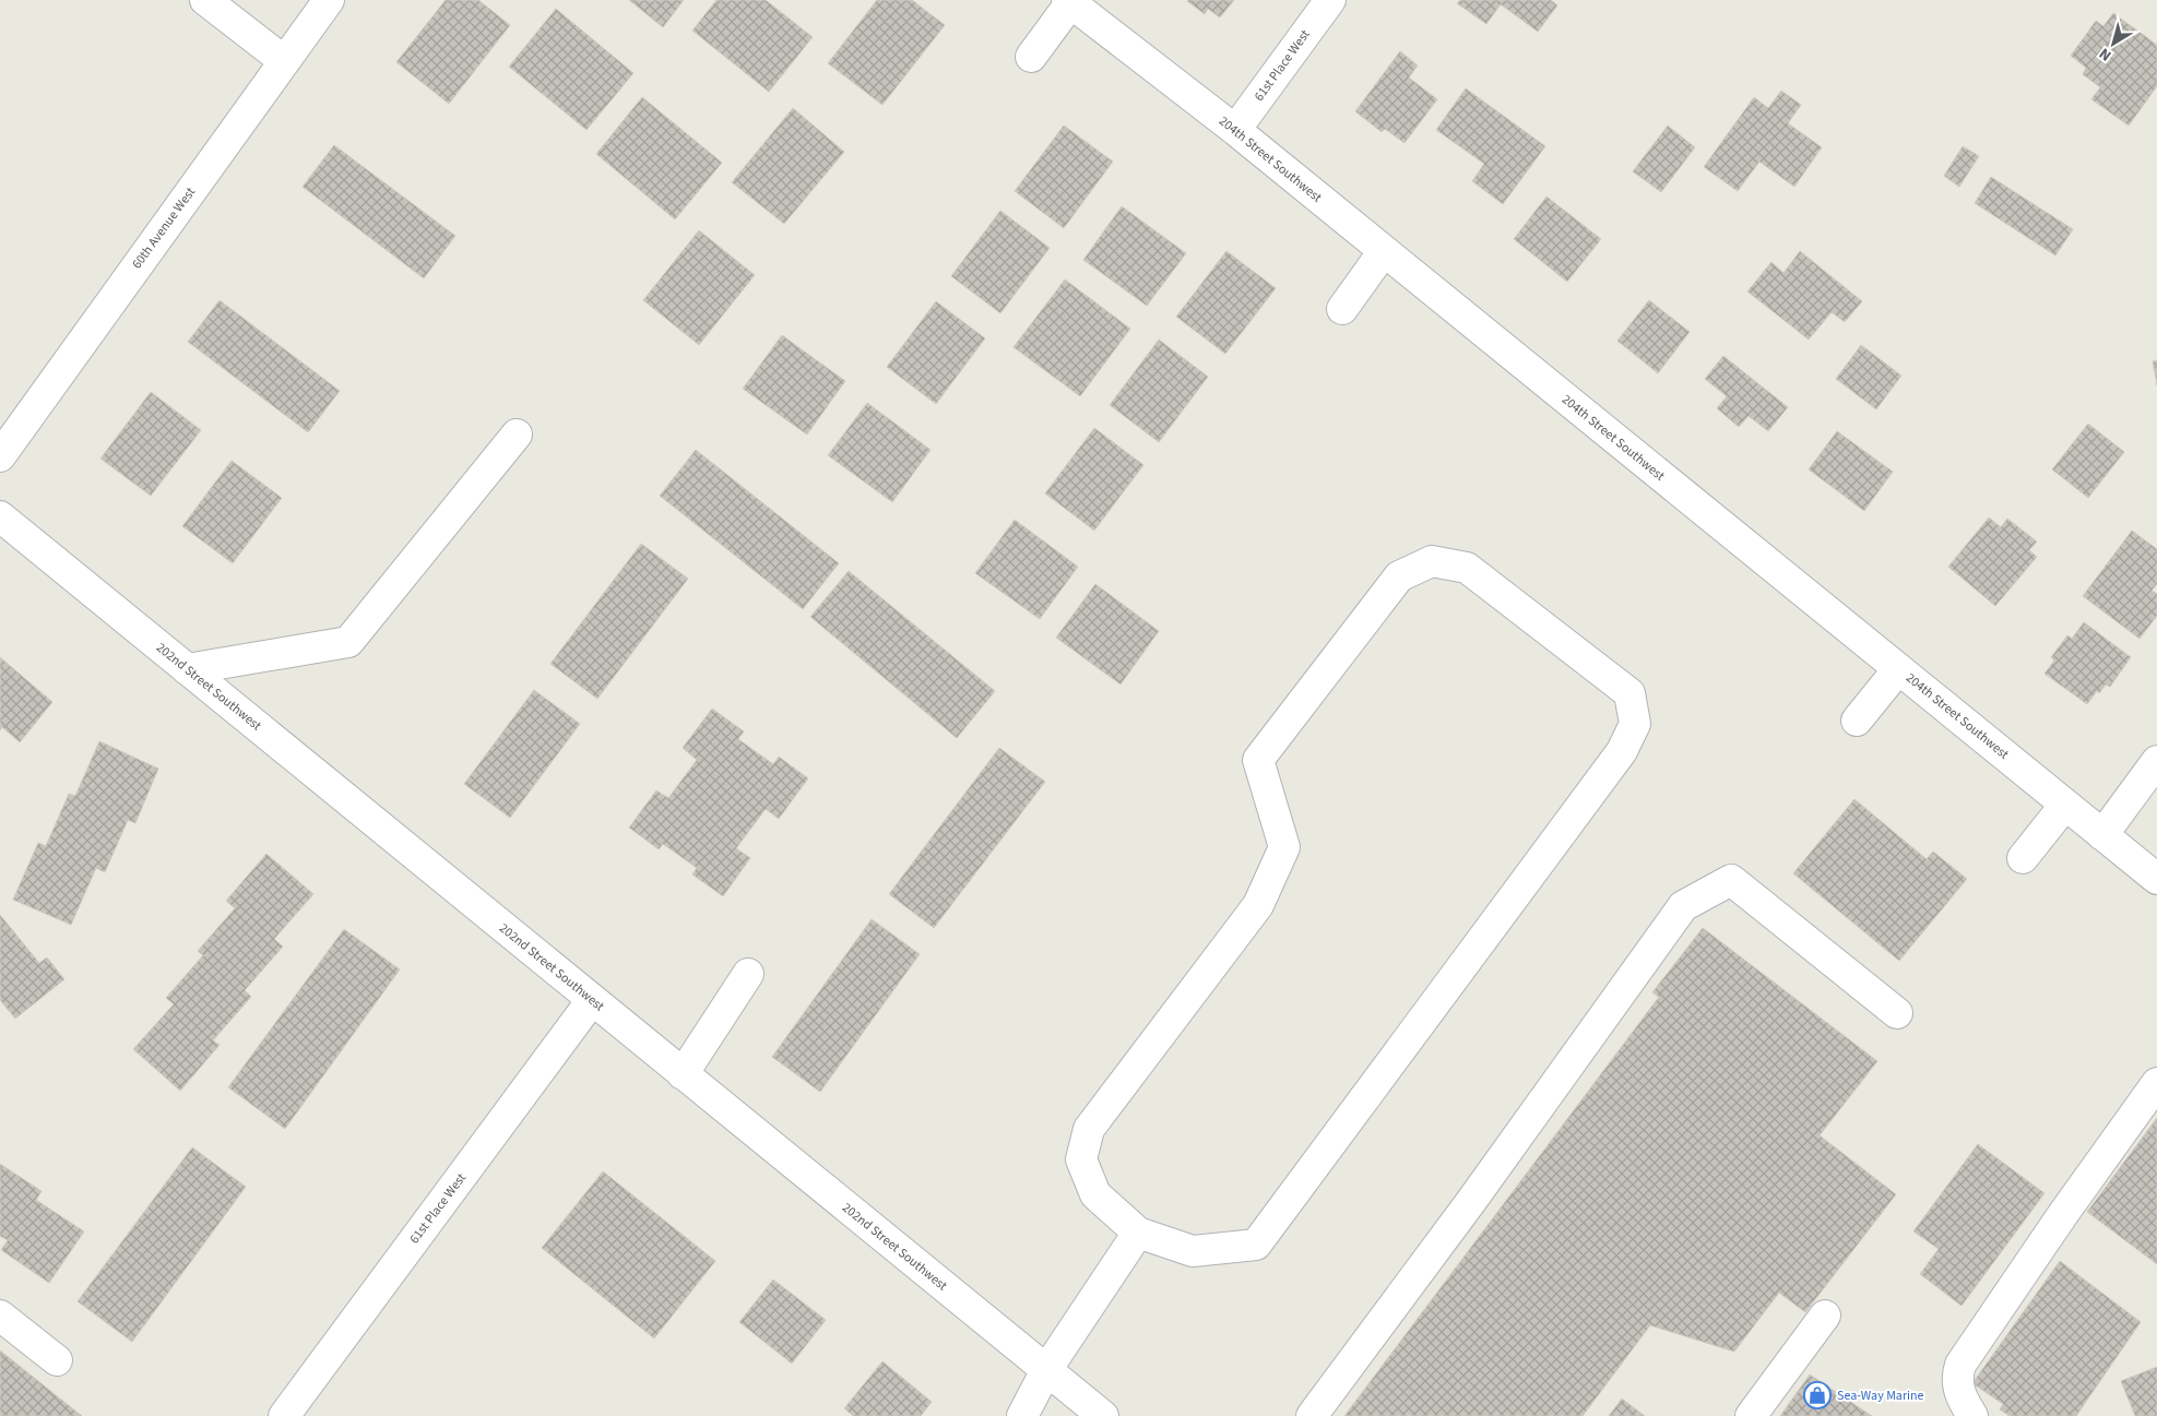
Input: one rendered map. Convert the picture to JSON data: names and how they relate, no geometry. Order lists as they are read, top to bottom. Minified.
{"streets":{"street":["61st Place West","204th Street Southwest","60th Avenue West","202nd Street Southwest"]},"crossings":[["61st Place West","204th Street Southwest"],["61st Place West","202nd Street Southwest"]],"places":{"shop":["Sea-Way Marine"]},"north":"bottom left"}
